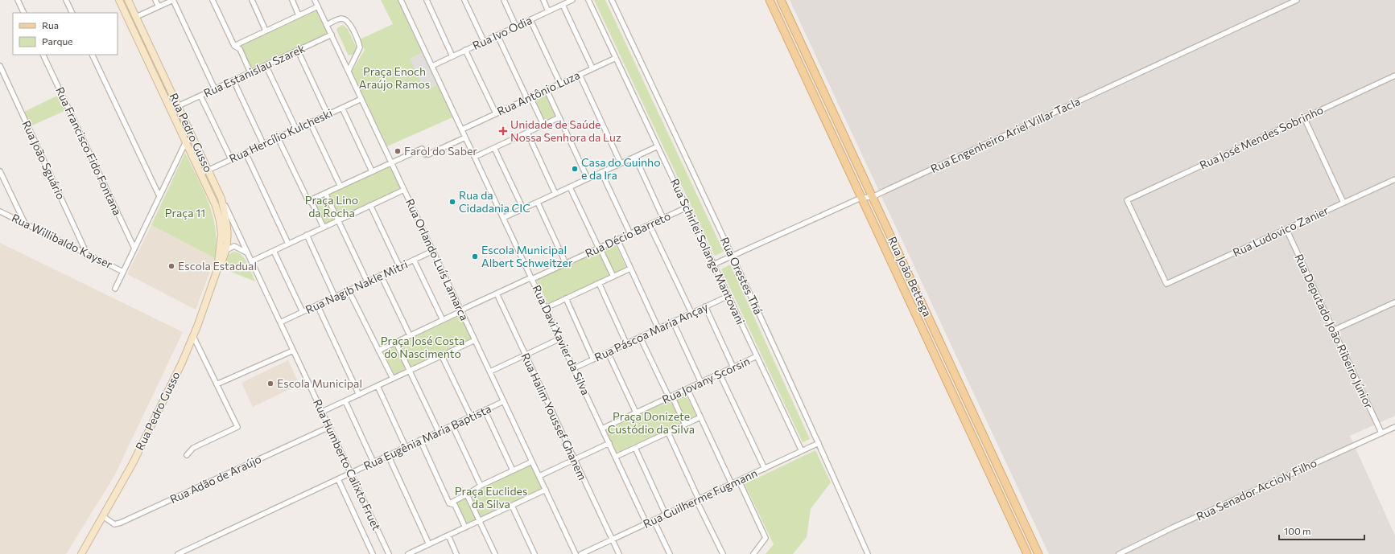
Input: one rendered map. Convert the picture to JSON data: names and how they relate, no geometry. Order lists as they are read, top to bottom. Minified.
{"streets":{"main road":["Rua Pedro Gusso","Rua João Bettega"],"street":["Rua Ivo Odia","Rua Estanislau Szarek","Rua Antônio Luza","Rua Engenheiro Ariel Villar Tacla","Rua Hercílio Kulcheski","Rua José Mendes Sobrinho","Rua Francisco Fido Fontana","Rua João Sguário","Rua Ludovico Zanier","Rua Décio Barreto","Rua Willibaldo Kayser","Rua Schirlei Solange Mantovani","Rua Orlando Luís Lamarca","Rua Orestes Thá","Rua Nagib Nakle Mitri","Rua Deputado João Ribeiro Júnior","Rua Páscoa Maria Ançay","Rua Davi Xavier da Silva","Rua Jovany Scorsin","Rua Halim Youssef Ghanem","Rua Eugênia Maria Baptista","Rua Humberto Calixto Fruet","Rua Adão de Araújo","Rua Senador Accioly Filho","Rua Guilherme Fugmann"]},"crossings":[["Rua Ivo Odia","Rua Davi Xavier da Silva"],["Rua Estanislau Szarek","Rua Pedro Gusso"],["Rua Estanislau Szarek","Rua Orlando Luís Lamarca"],["Rua Antônio Luza","Rua Schirlei Solange Mantovani"],["Rua Antônio Luza","Rua Davi Xavier da Silva"],["Rua Pedro Gusso","Rua Hercílio Kulcheski"],["Rua Pedro Gusso","Rua Humberto Calixto Fruet"],["Rua Pedro Gusso","Rua Adão de Araújo"],["Rua Engenheiro Ariel Villar Tacla","Rua Schirlei Solange Mantovani"],["Rua Engenheiro Ariel Villar Tacla","Rua Orestes Thá"],["Rua Engenheiro Ariel Villar Tacla","Rua João Bettega"],["Rua Hercílio Kulcheski","Rua Orlando Luís Lamarca"],["Rua José Mendes Sobrinho","Rua Ludovico Zanier"],["Rua João Sguário","Rua Willibaldo Kayser"],["Rua Ludovico Zanier","Rua Deputado João Ribeiro Júnior"],["Rua Décio Barreto","Rua Schirlei Solange Mantovani"],["Rua Décio Barreto","Rua Orlando Luís Lamarca"],["Rua Décio Barreto","Rua Davi Xavier da Silva"],["Rua Décio Barreto","Rua Halim Youssef Ghanem"],["Rua Schirlei Solange Mantovani","Rua Páscoa Maria Ançay"],["Rua Schirlei Solange Mantovani","Rua Jovany Scorsin"],["Rua Schirlei Solange Mantovani","Rua Guilherme Fugmann"],["Rua Orlando Luís Lamarca","Rua Nagib Nakle Mitri"],["Rua Orlando Luís Lamarca","Rua Eugênia Maria Baptista"],["Rua Orestes Thá","Rua Guilherme Fugmann"],["Rua Nagib Nakle Mitri","Rua Humberto Calixto Fruet"],["Rua Deputado João Ribeiro Júnior","Rua Senador Accioly Filho"],["Rua Páscoa Maria Ançay","Rua Davi Xavier da Silva"],["Rua Davi Xavier da Silva","Rua Jovany Scorsin"],["Rua Davi Xavier da Silva","Rua Guilherme Fugmann"],["Rua Halim Youssef Ghanem","Rua Guilherme Fugmann"],["Rua Eugênia Maria Baptista","Rua Humberto Calixto Fruet"],["Rua Humberto Calixto Fruet","Rua Adão de Araújo"]],"parks":["Praça Enoch Araújo Ramos","Praça Lino da Rocha","Praça 11","Praça José Costa do Nascimento","Praça Donizete Custódio da Silva","Praça Euclides da Silva"],"places":{"health":["Unidade de Saúde Nossa Senhora da Luz"],"other":["Farol do Saber","Casa do Guinho e da Ira","Rua da Cidadania CIC","Escola Municipal Albert Schweitzer","Escola Estadual","Escola Municipal"]},"legend":["Rua","Parque"],"scale_bar":"100 m"}
